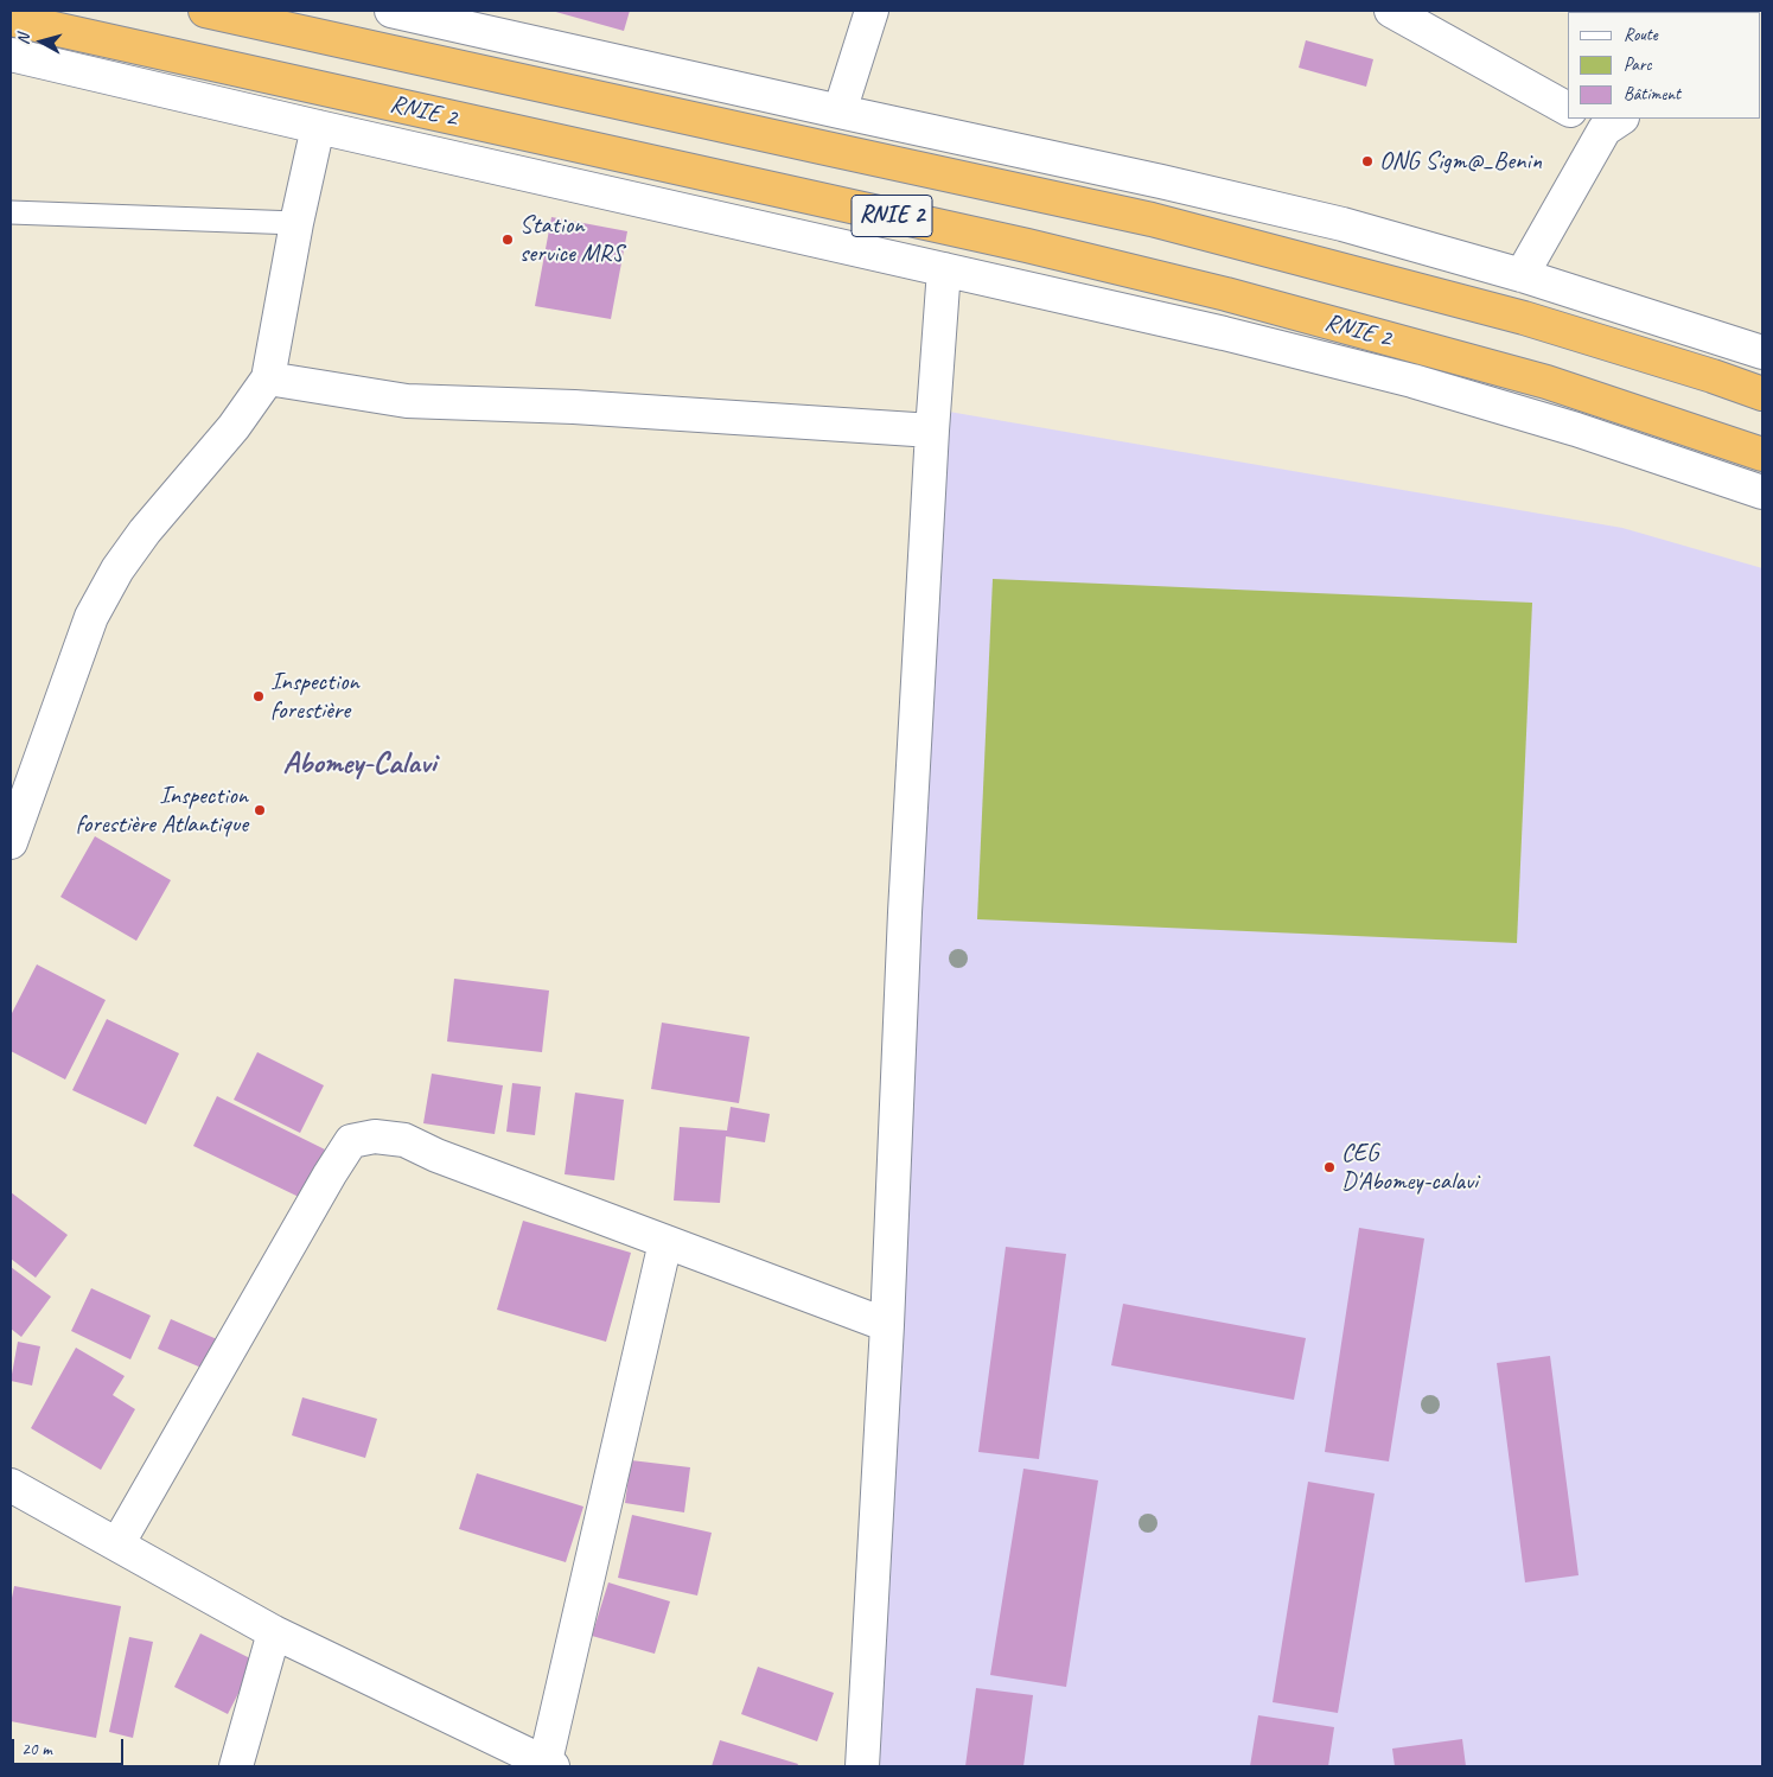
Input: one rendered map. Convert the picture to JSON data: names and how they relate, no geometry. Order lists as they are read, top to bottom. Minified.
{"streets":{"highway":["RNIE 2"]},"districts":["Abomey-Calavi"],"places":["ONG Sigm@_Benin","Station service MRS","Inspection forestière","Inspection forestière Atlantique","CEG D'Abomey-calavi"],"legend":["Route","Parc","Bâtiment"],"scale_bar":"20 m","north":"left"}
